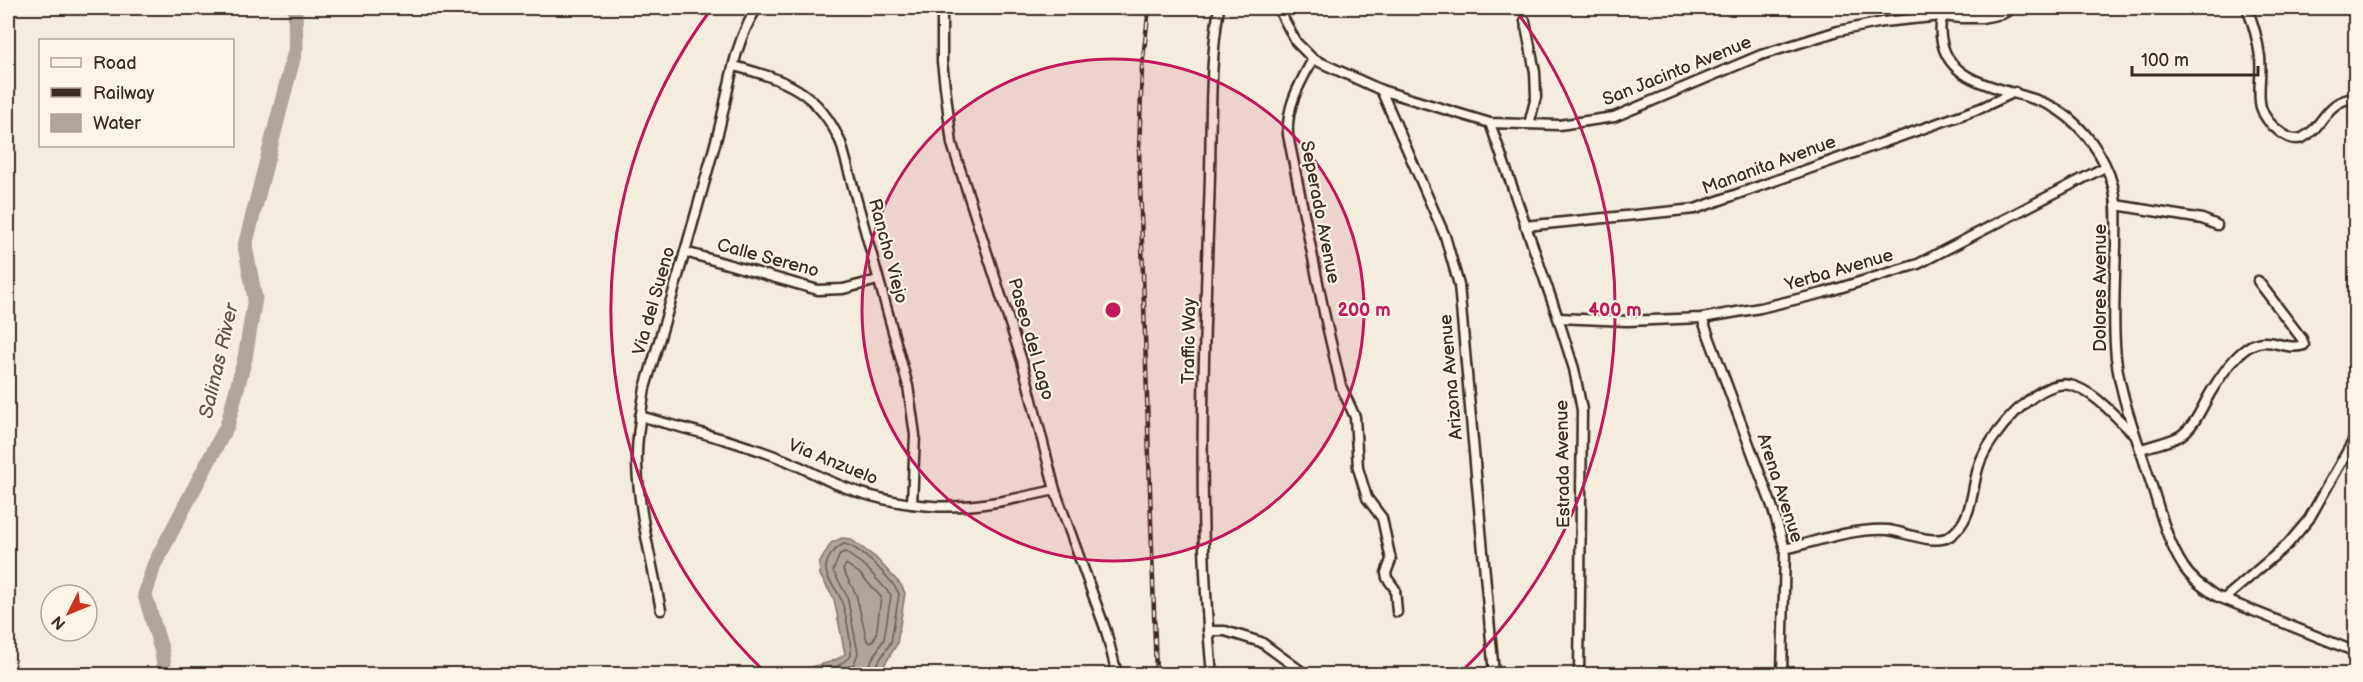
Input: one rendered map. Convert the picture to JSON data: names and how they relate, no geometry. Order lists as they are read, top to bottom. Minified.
{"streets":{"street":["San Jacinto Avenue","Mananita Avenue","Seperado Avenue","Rancho Viejo","Calle Sereno","Yerba Avenue","Dolores Avenue","Via del Sueno","Paseo del Lago","Traffic Way","Arizona Avenue","Via Anzuelo","Estrada Avenue","Arena Avenue"]},"crossings":[["San Jacinto Avenue","Seperado Avenue"],["San Jacinto Avenue","Dolores Avenue"],["San Jacinto Avenue","Arizona Avenue"],["San Jacinto Avenue","Estrada Avenue"],["Mananita Avenue","Dolores Avenue"],["Mananita Avenue","Estrada Avenue"],["Rancho Viejo","Calle Sereno"],["Rancho Viejo","Via del Sueno"],["Rancho Viejo","Via Anzuelo"],["Calle Sereno","Via del Sueno"],["Yerba Avenue","Dolores Avenue"],["Yerba Avenue","Estrada Avenue"],["Yerba Avenue","Arena Avenue"],["Via del Sueno","Via Anzuelo"],["Paseo del Lago","Via Anzuelo"]],"water":["Salinas River"],"legend":["Road","Railway","Water"],"scale_bar":"100 m","north":"bottom left","rings":["200 m","400 m"]}
